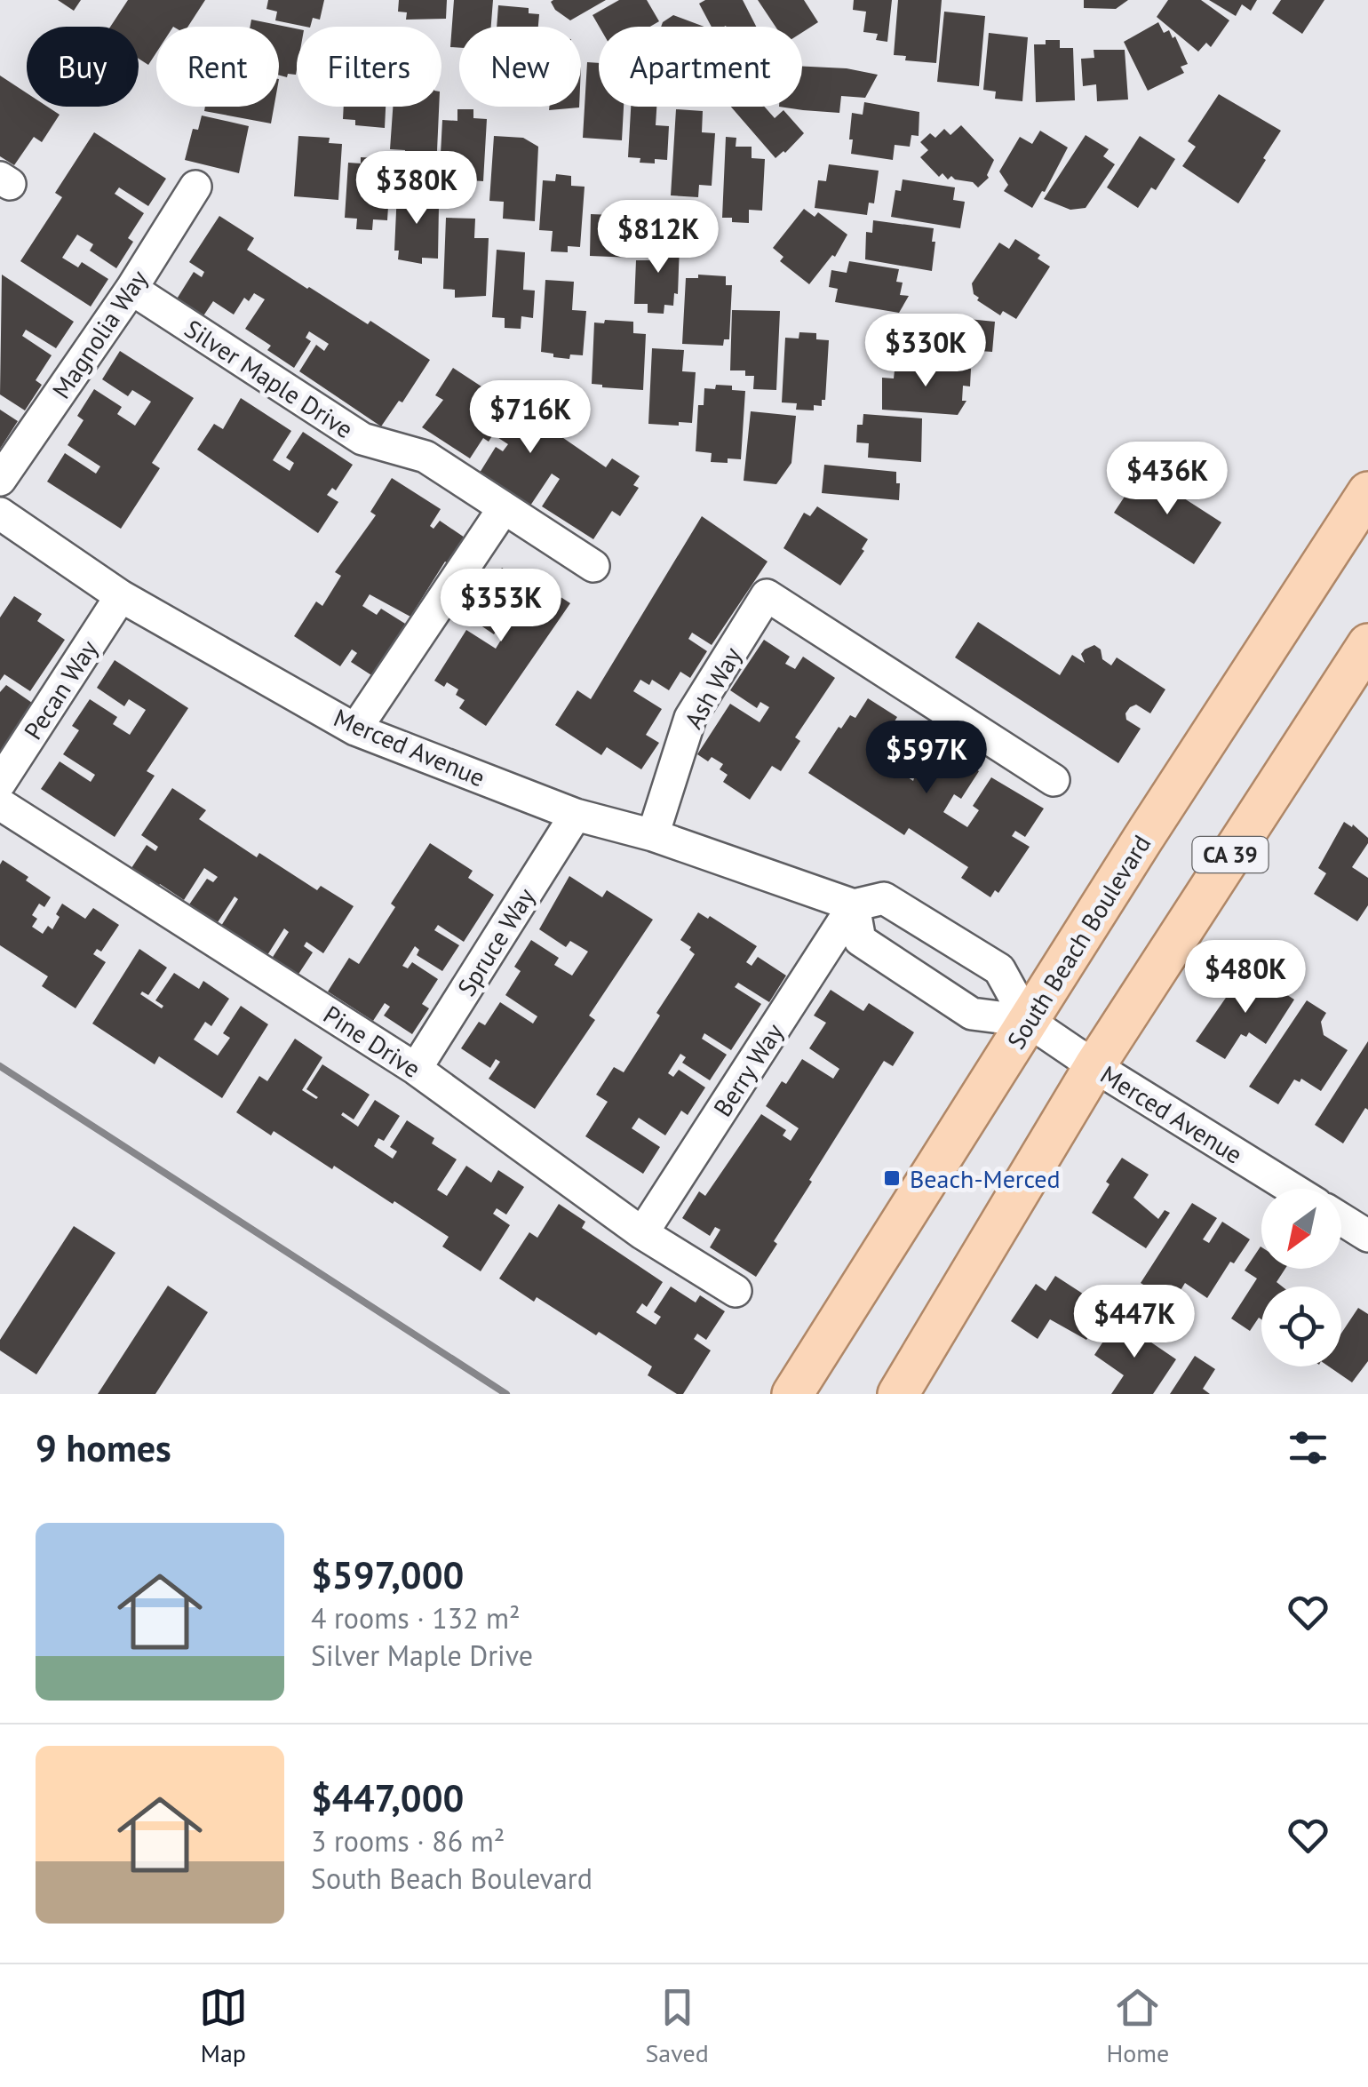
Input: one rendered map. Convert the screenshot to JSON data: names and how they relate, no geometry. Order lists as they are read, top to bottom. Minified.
{"streets":{"main road":["CA 39","South Beach Boulevard"],"street":["Magnolia Way","Silver Maple Drive","Ash Way","Pecan Way","Merced Avenue","Spruce Way","Pine Drive","Berry Way"]},"crossings":[["Magnolia Way","Silver Maple Drive"],["Ash Way","Merced Avenue"],["Pecan Way","Merced Avenue"],["Merced Avenue","CA 39"],["Merced Avenue","Spruce Way"],["Merced Avenue","South Beach Boulevard"],["Merced Avenue","Berry Way"],["Spruce Way","Pine Drive"],["Pine Drive","Berry Way"]],"places":{"transit":["Beach-Merced"]},"north":"bottom left","page":{"chip":["Buy","Rent","Filters","New","Apartment"],"price":["$380K","$812K","$330K","$716K","$436K","$353K","$597K","$480K","$447K"],"heading":"9 homes","list":[{"name":"$597,000","note":"4 rooms · 132 m² · Silver Maple Drive"},{"name":"$447,000","note":"3 rooms · 86 m² · South Beach Boulevard"}],"tabs":["Map","Saved","Home"]}}
